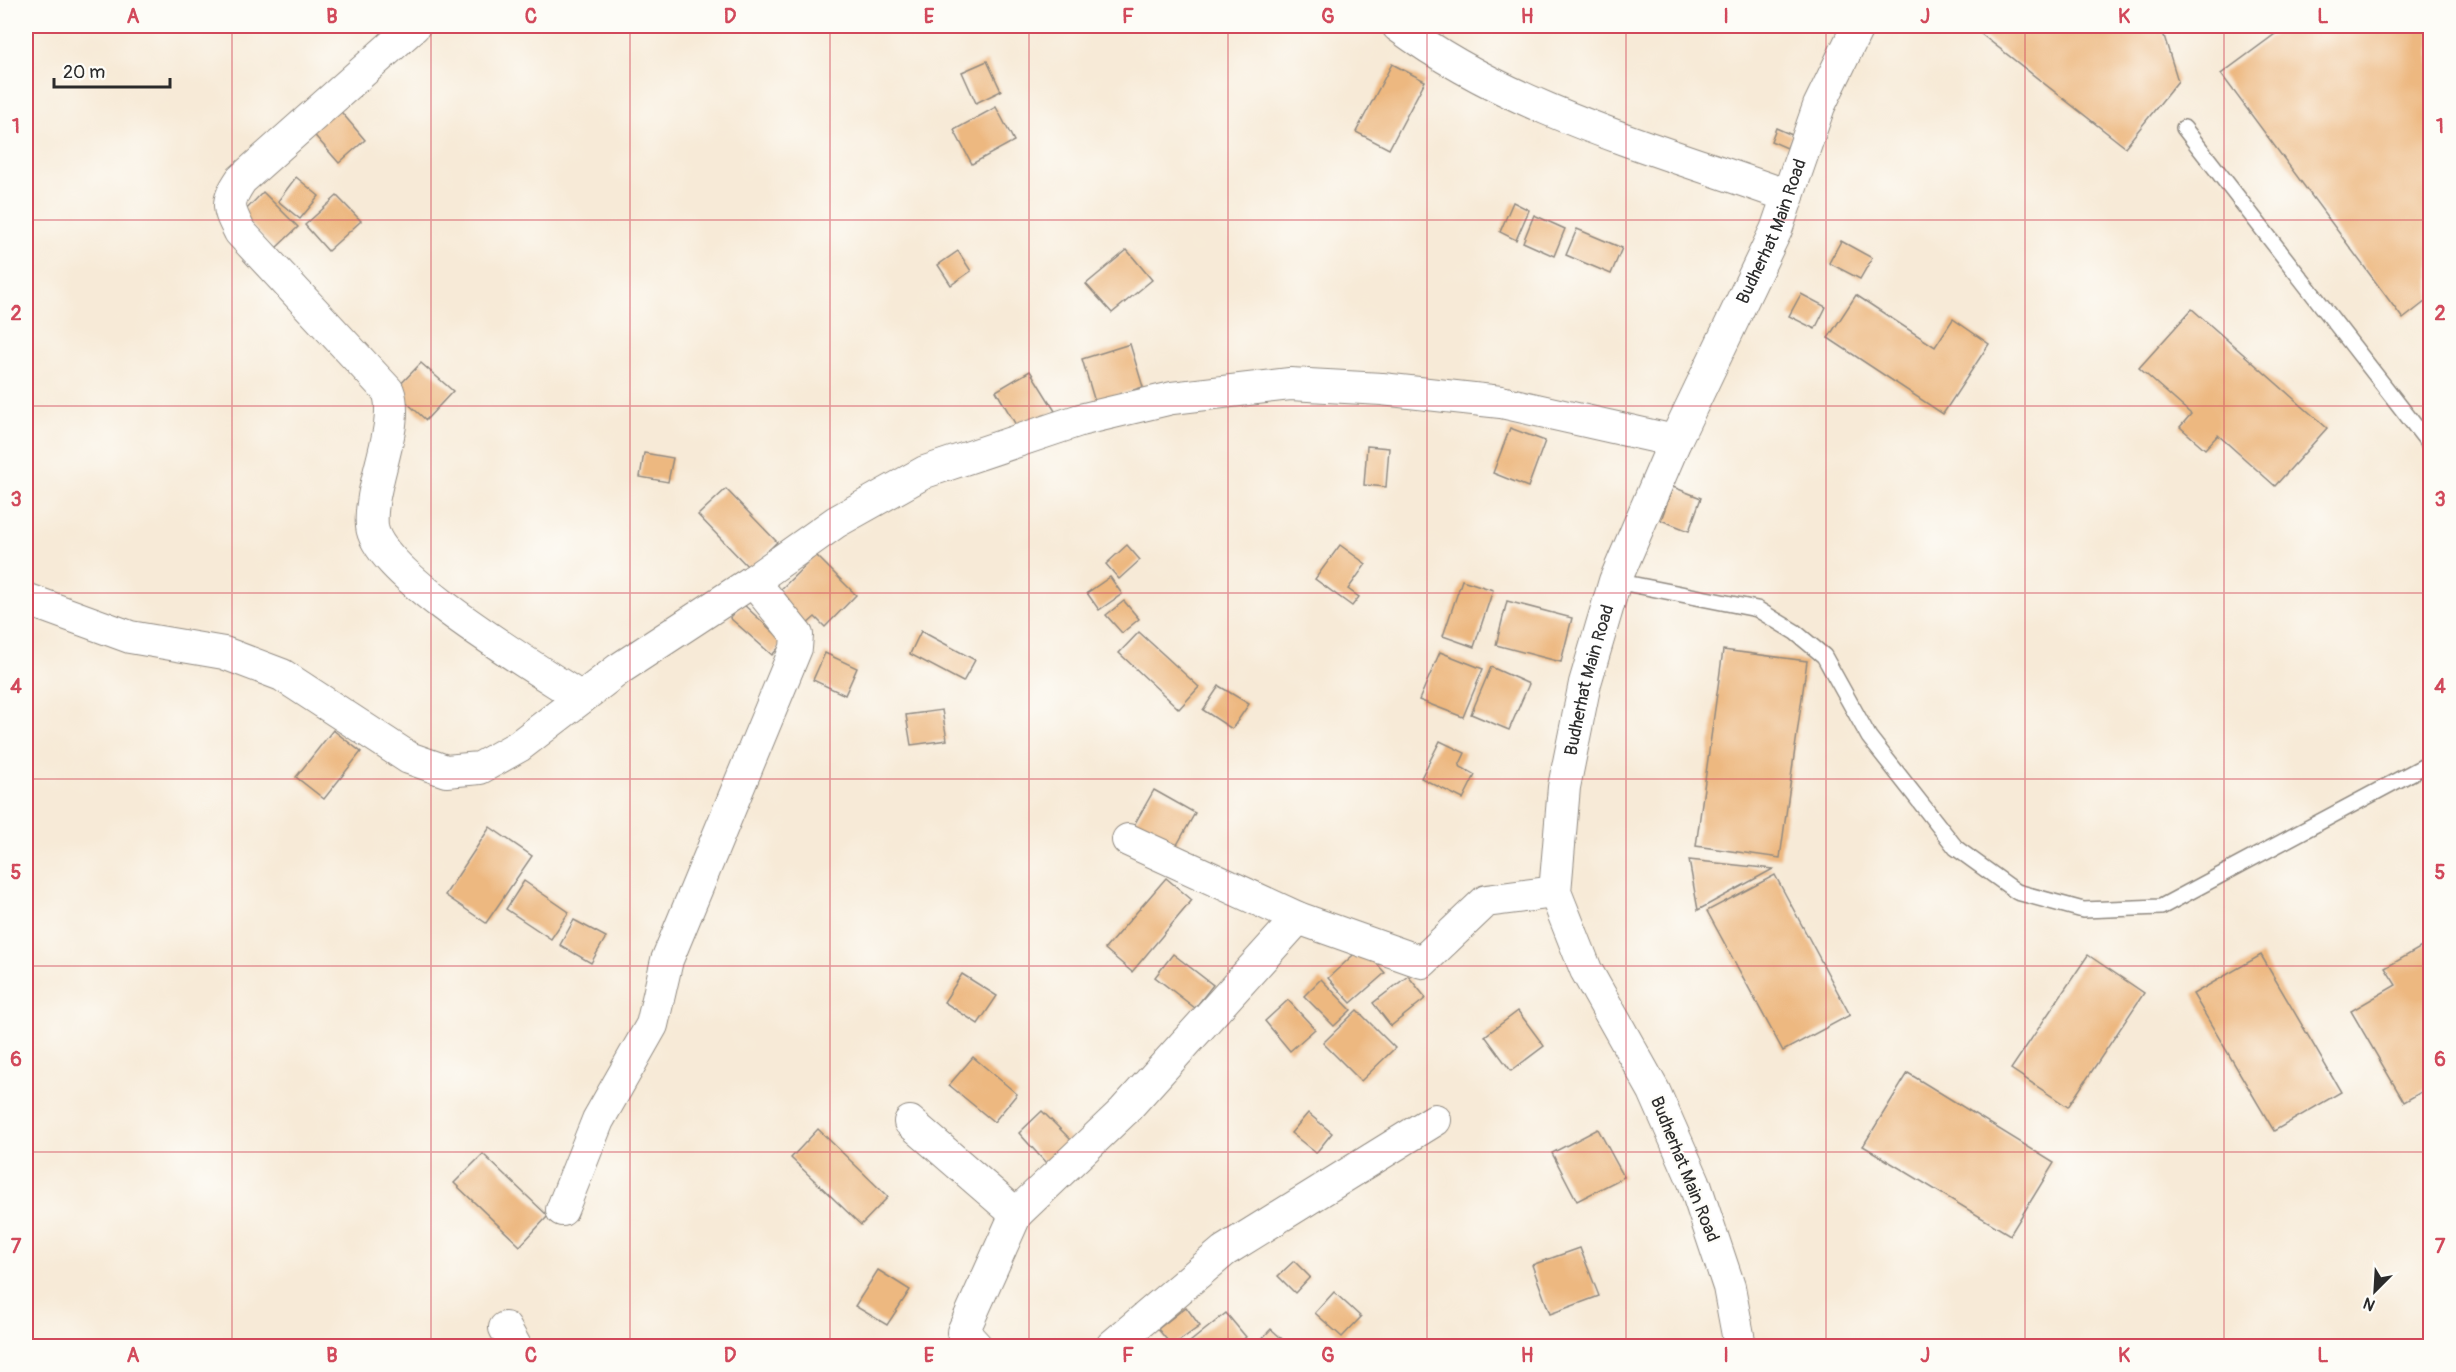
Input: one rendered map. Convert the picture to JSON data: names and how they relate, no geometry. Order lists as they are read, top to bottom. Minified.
{"streets":{"street":["Budherhat Main Road"]},"scale_bar":"20 m","north":"bottom left","grid":{"columns":["A","B","C","D","E","F","G","H","I","J","K","L"],"rows":["1","2","3","4","5","6","7"]}}
